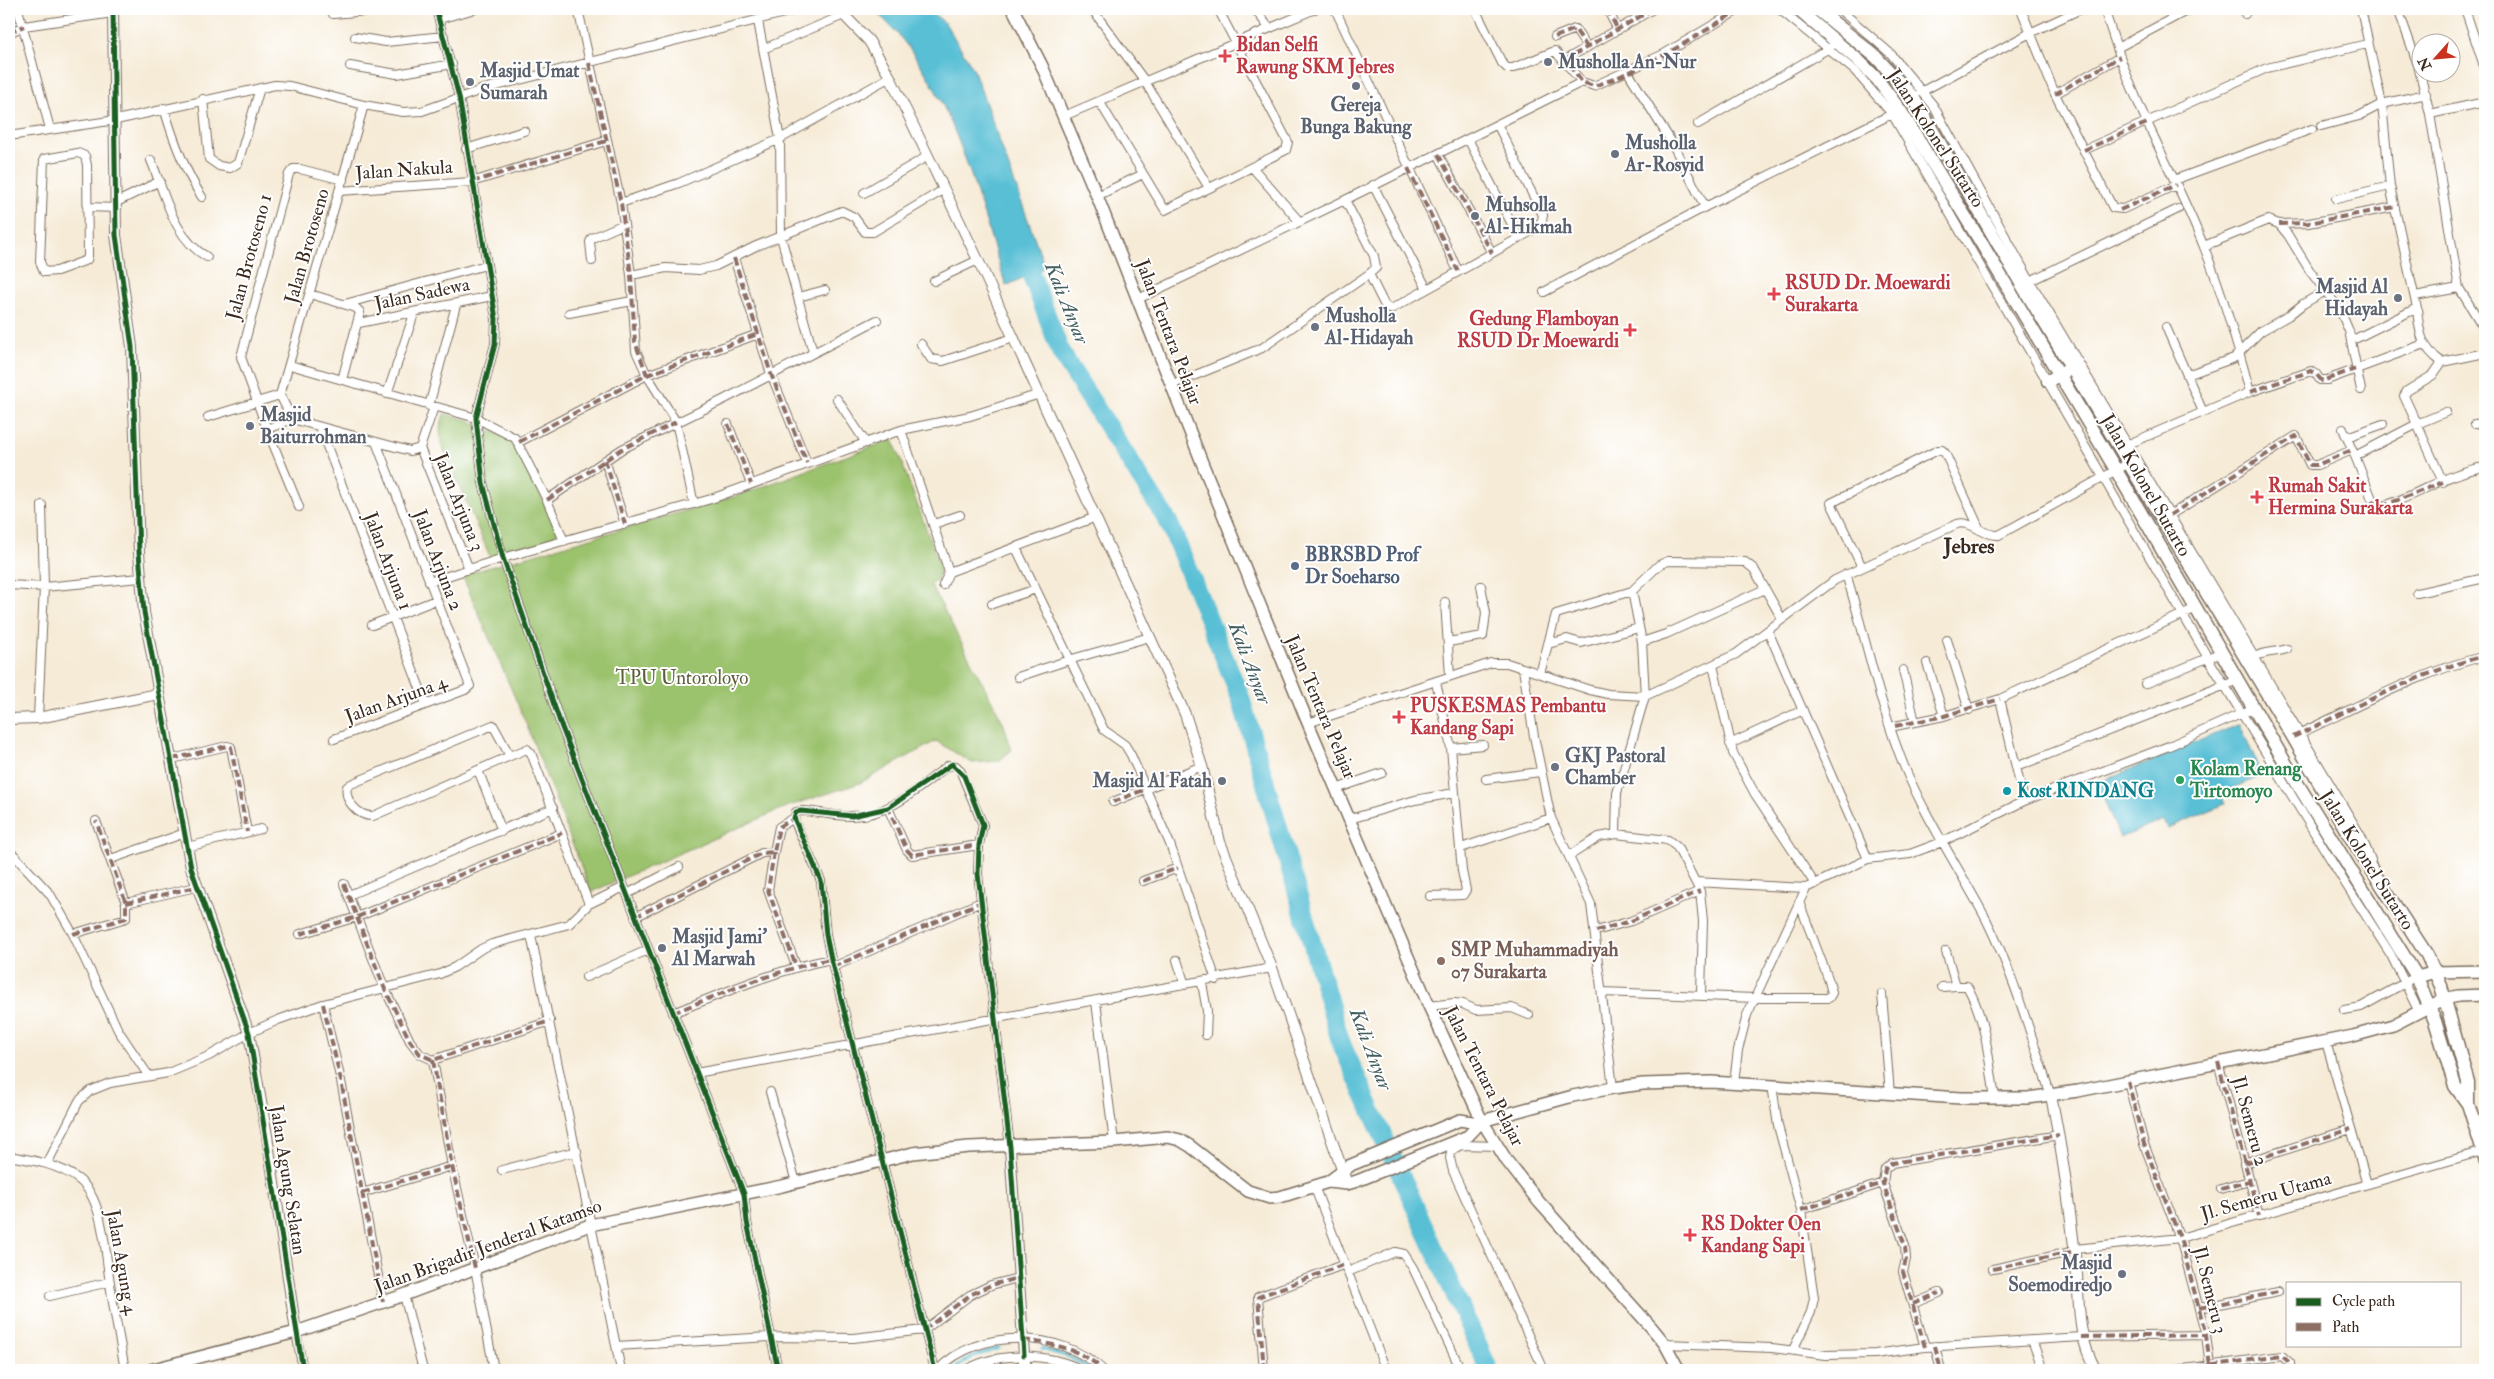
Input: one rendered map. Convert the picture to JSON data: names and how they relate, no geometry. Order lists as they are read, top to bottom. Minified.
{"streets":{"main road":["Jalan Kolonel Sutarto","Jalan Tentara Pelajar","Jalan Brigadir Jenderal Katamso"],"street":["Jalan Nakula","Jalan Brotoseno","Jalan Brotoseno 1","Jalan Sadewa","Jalan Arjuna 3","Jalan Arjuna 2","Jalan Arjuna 1","Jalan Arjuna 4","Jl. Semeru 2","Jalan Agung Selatan","Jl. Semeru Utama","Jalan Agung 4","Jl. Semeru 3"]},"crossings":[["Jalan Nakula","Jalan Brotoseno"],["Jalan Brotoseno","Jalan Brotoseno 1"],["Jalan Arjuna 2","Jalan Arjuna 4"],["Jalan Arjuna 1","Jalan Arjuna 4"],["Jl. Semeru 2","Jl. Semeru Utama"],["Jalan Agung Selatan","Jalan Brigadir Jenderal Katamso"],["Jl. Semeru Utama","Jl. Semeru 3"]],"districts":["Jebres"],"water":["Kali Anyar"],"parks":["TPU Untoroloyo"],"places":{"health":["Bidan Selfi Rawung SKM Jebres","RSUD Dr. Moewardi Surakarta","Gedung Flamboyan RSUD Dr Moewardi","Rumah Sakit Hermina Surakarta","PUSKESMAS Pembantu Kandang Sapi","RS Dokter Oen Kandang Sapi"],"other":["Musholla An-Nur","Masjid Umat Sumarah","Gereja Bunga Bakung","Musholla Ar-Rosyid","Muhsolla Al-Hikmah","Masjid Al Hidayah","Musholla Al-Hidayah","Masjid Baiturrohman","BBRSBD Prof Dr Soeharso","GKJ Pastoral Chamber","Kolam Renang Tirtomoyo","Masjid Al Fatah","Kost RINDANG","Masjid Jami' Al Marwah","SMP Muhammadiyah 07 Surakarta","Masjid Soemodiredjo"]},"legend":["Cycle path","Path"],"north":"bottom left"}
